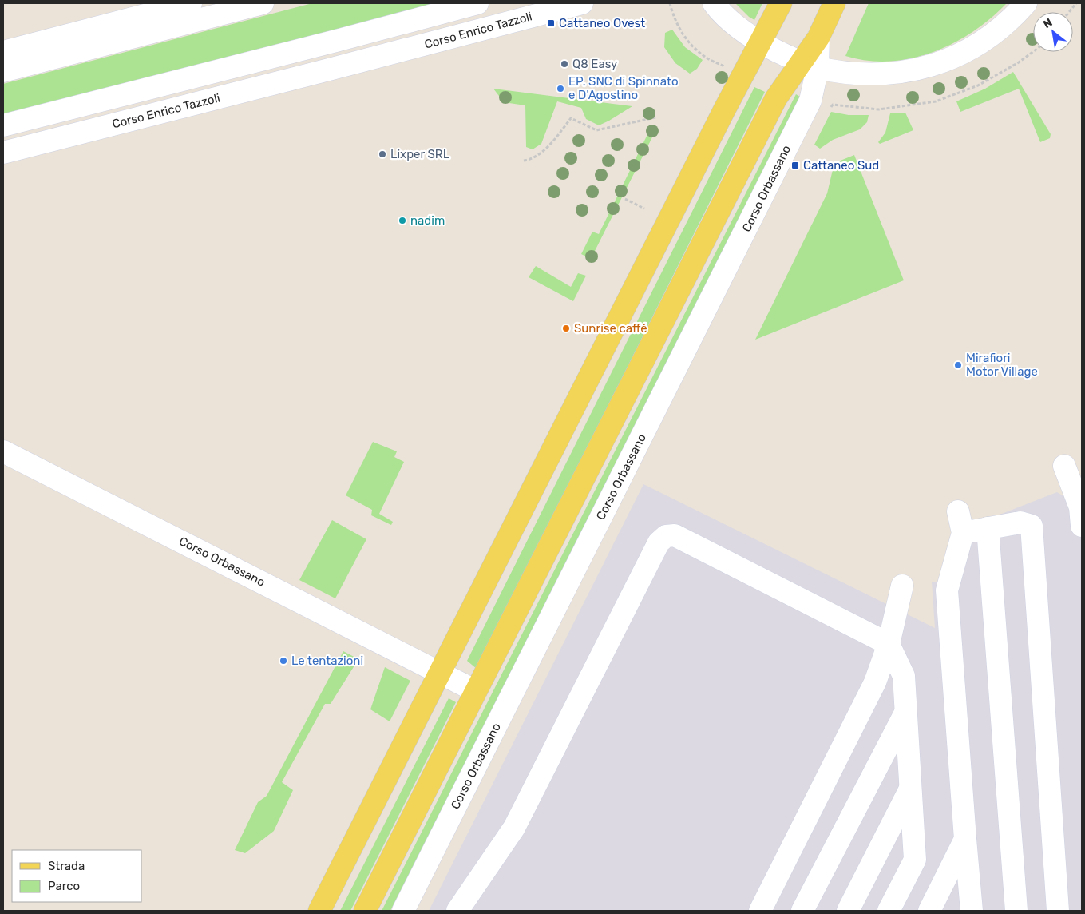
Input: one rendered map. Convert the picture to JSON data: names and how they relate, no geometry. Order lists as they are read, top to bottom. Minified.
{"streets":{"main road":["Corso Orbassano"],"street":["Corso Enrico Tazzoli"]},"places":{"transit":["Cattaneo Ovest","Cattaneo Sud"],"other":["Q8 Easy","EP. SNC di Spinnato e D'Agostino","Lixper SRL","nadim","Sunrise caffé","Mirafiori Motor Village","Le tentazioni"]},"legend":["Strada","Parco"],"north":"top left"}
